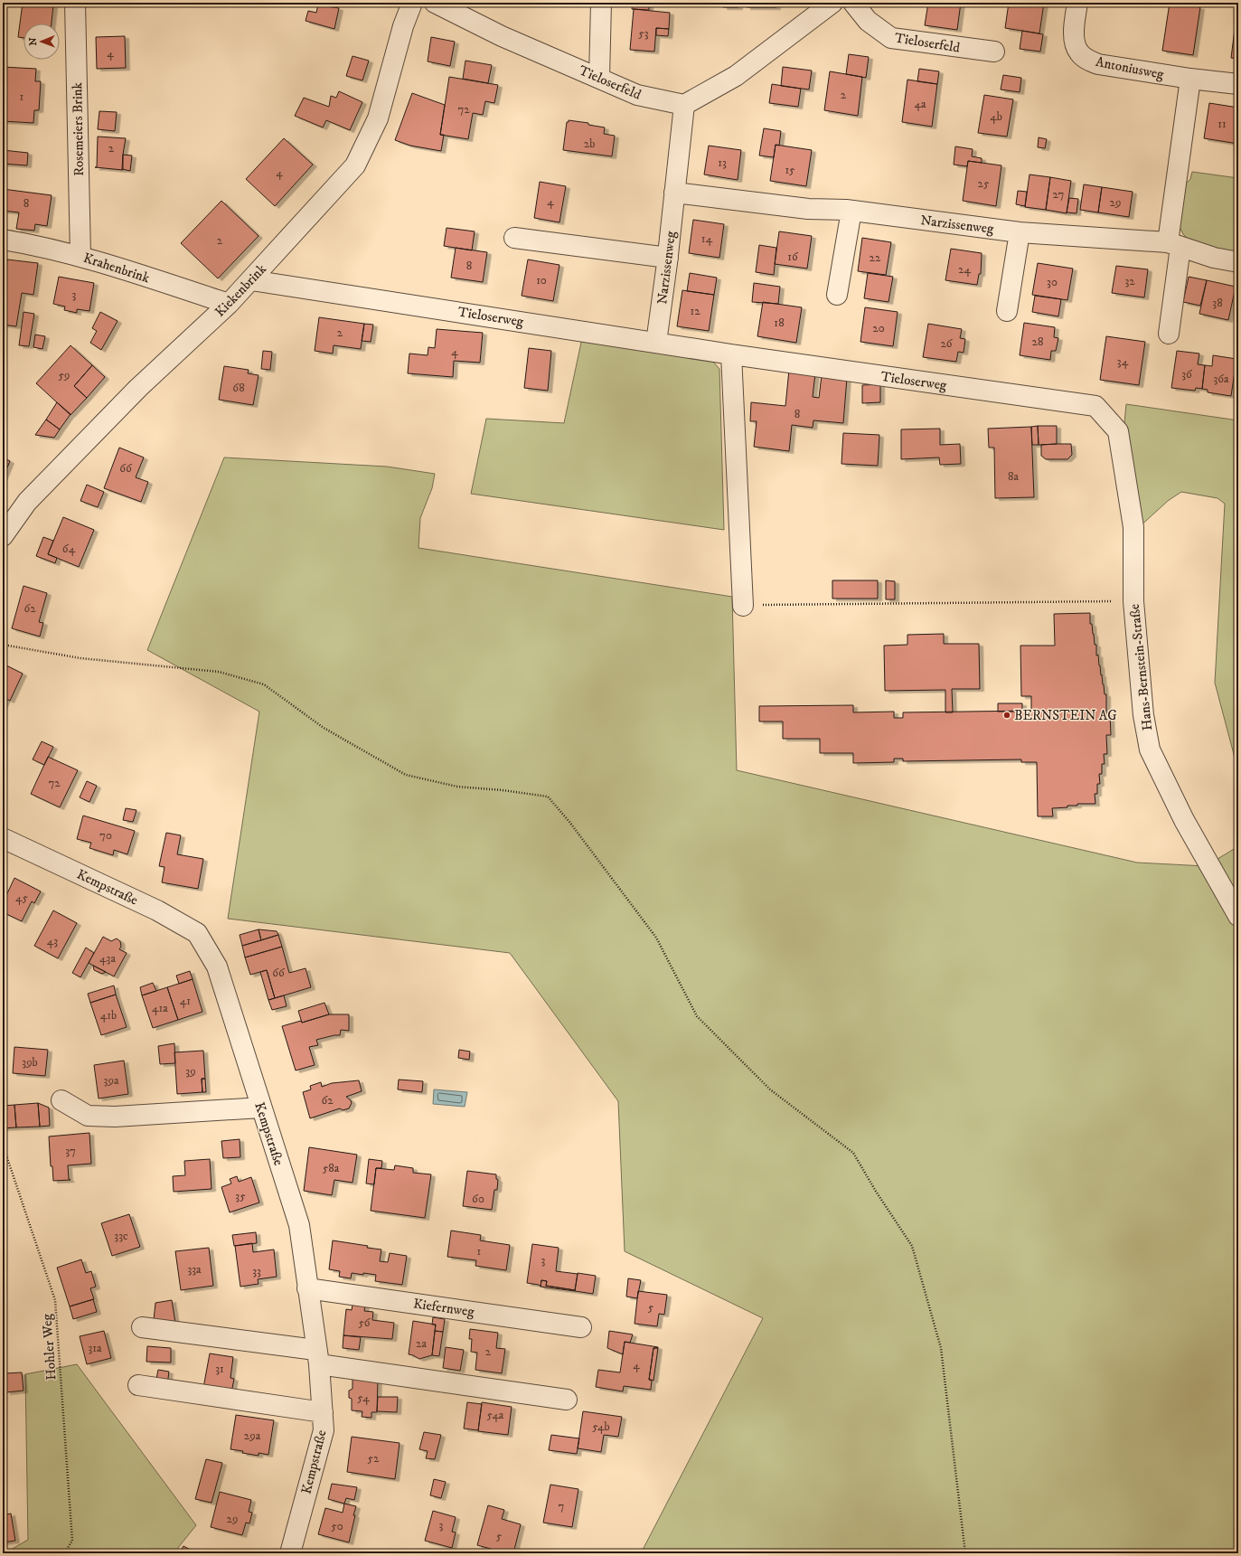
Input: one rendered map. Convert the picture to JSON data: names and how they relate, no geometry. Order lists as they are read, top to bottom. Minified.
{"streets":{"street":["Tieloserfeld","Antoniusweg","Rosemeiers Brink","Narzissenweg","Krahenbrink","Kiekenbrink","Tieloserweg","Hans-Bernstein-Straße","Kempstraße","Kiefernweg"],"path":["Hohler Weg"]},"crossings":[["Tieloserfeld","Narzissenweg"],["Rosemeiers Brink","Krahenbrink"],["Narzissenweg","Tieloserweg"],["Krahenbrink","Kiekenbrink"],["Kiekenbrink","Tieloserweg"],["Tieloserweg","Hans-Bernstein-Straße"],["Kempstraße","Kiefernweg"]],"places":["BERNSTEIN AG"],"house_numbers":["53","4","2","1","4a","72","4b","11","2b","2","13","15","4","25","27","4","29","8","14","2","16","22","8","24","10","32","30","3","38","12","18","20","2","28","26","4","34","36","59","36a","68","8","66","8a","64","62","72","70","45","43","43a","66","41","41a","41b","39b","39","39a","62","37","58a","35","60","33c","1","3","33a","33","5","56","2a","31a","2","4","31","54","54a","54b","29a","52","7","29","3","50","5"],"north":"left"}
